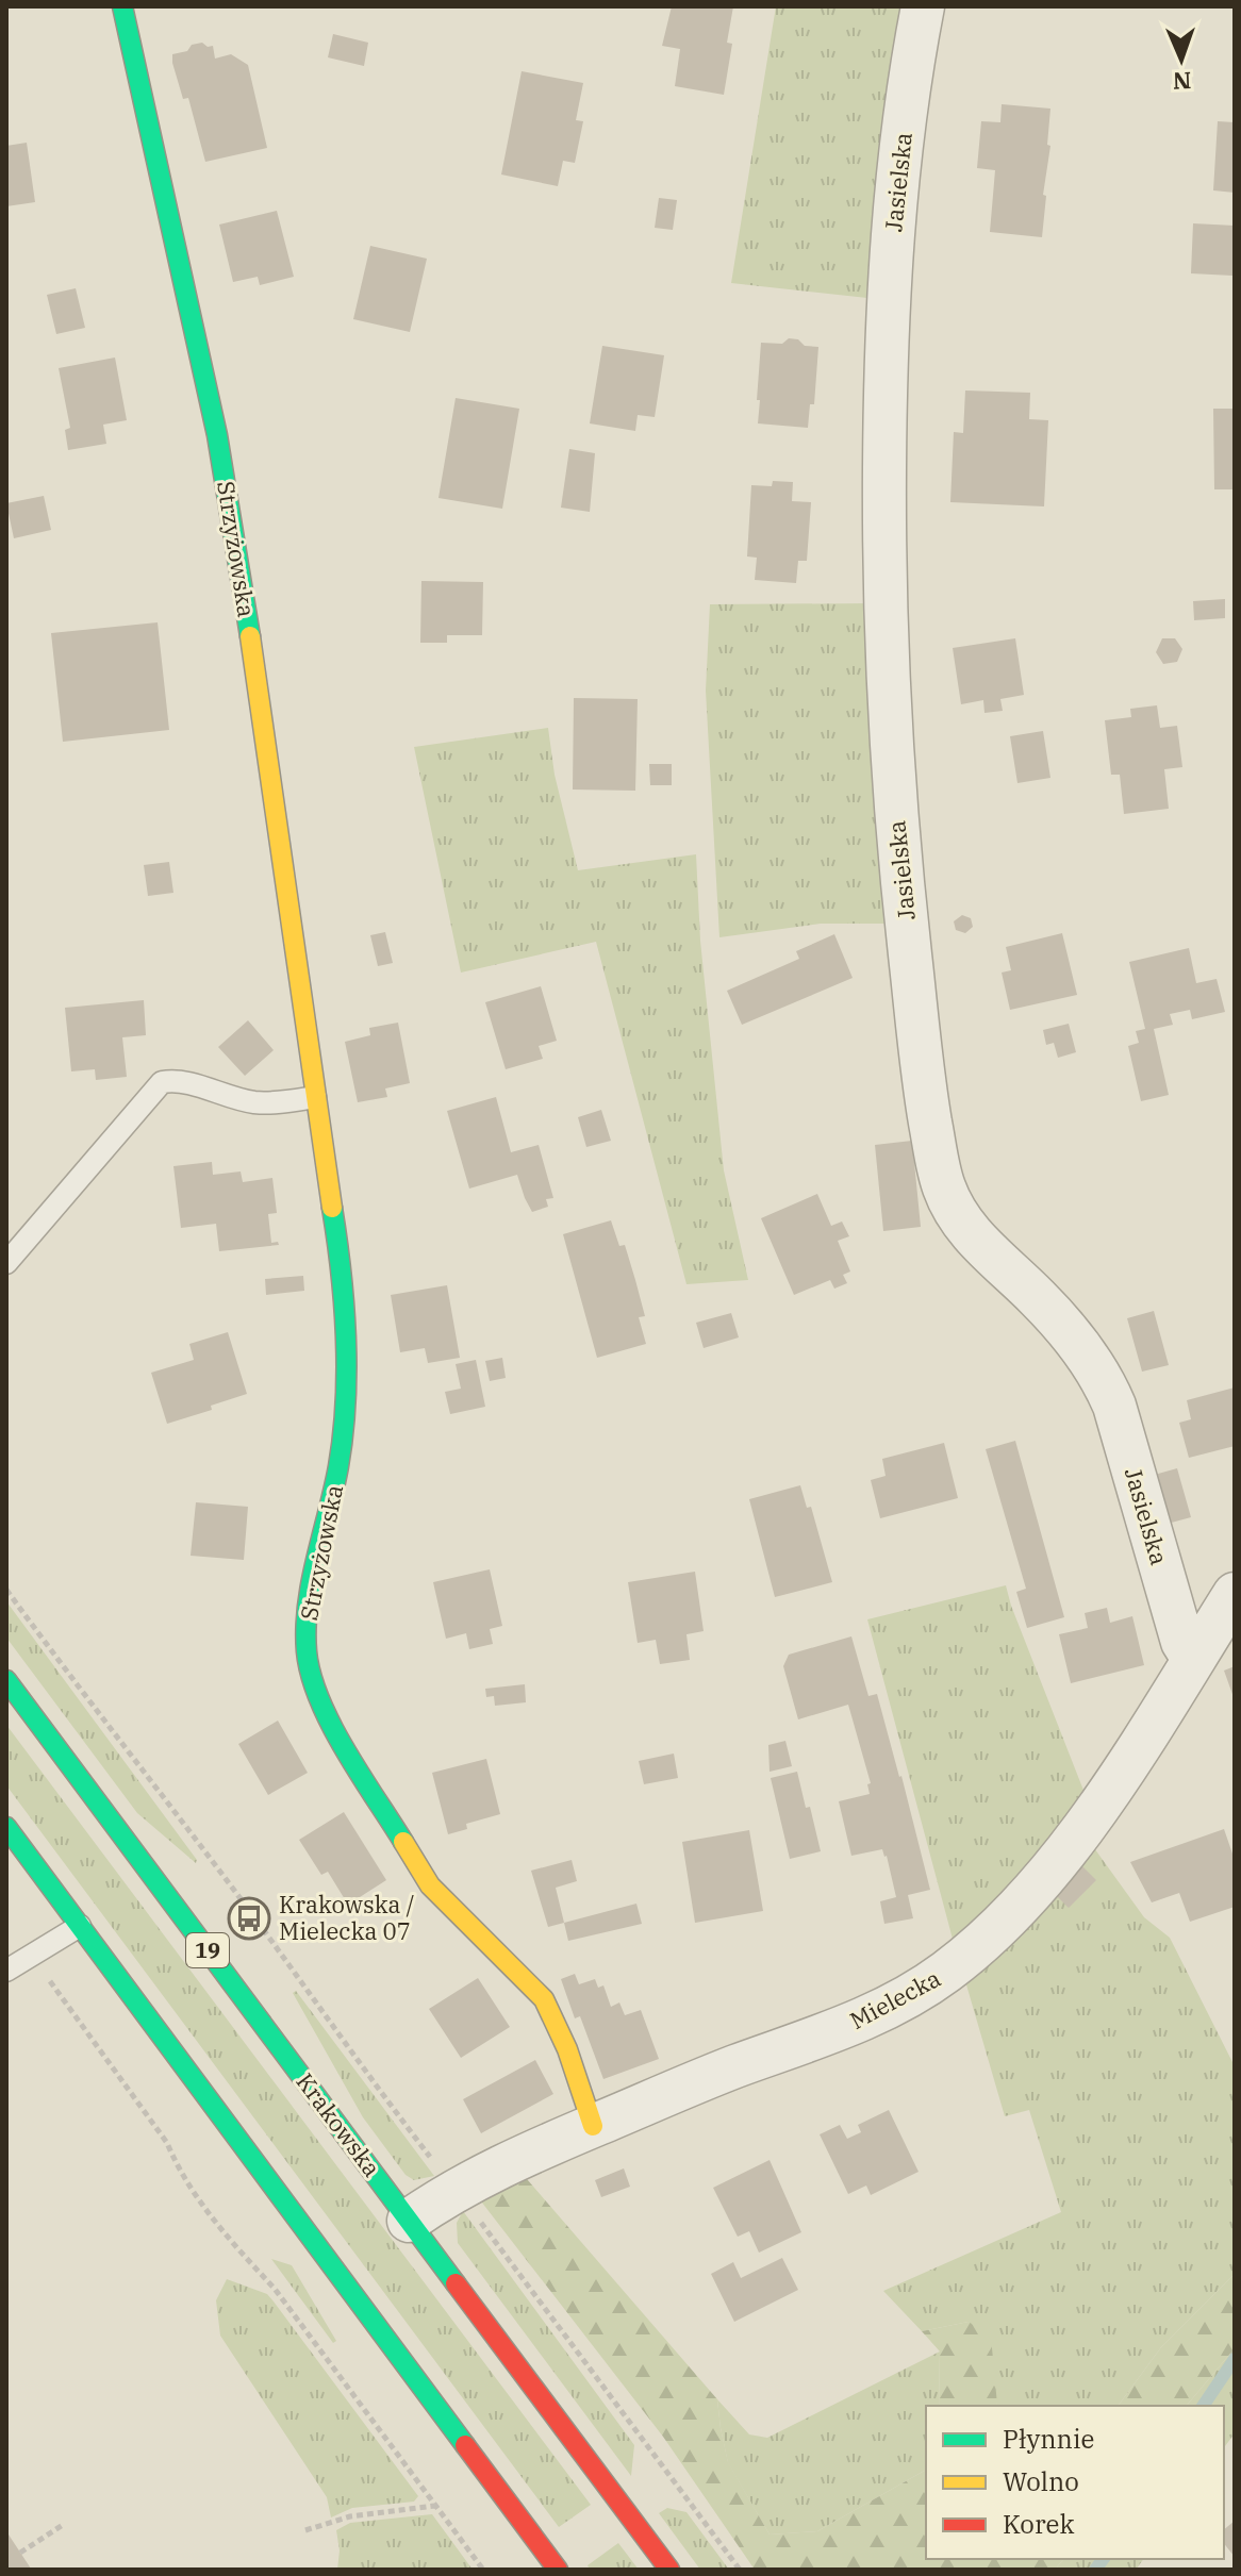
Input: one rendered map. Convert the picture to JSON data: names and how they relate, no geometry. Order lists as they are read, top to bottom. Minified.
{"streets":{"street":["Jasielska","Strzyżowska","19","Mielecka","Krakowska"]},"crossings":[["Jasielska","Mielecka"],["Strzyżowska","Mielecka"],["Mielecka","Krakowska"]],"places":{"bus stop":["Krakowska / Mielecka 07"]},"legend":["Płynnie","Wolno","Korek"],"north":"bottom"}
